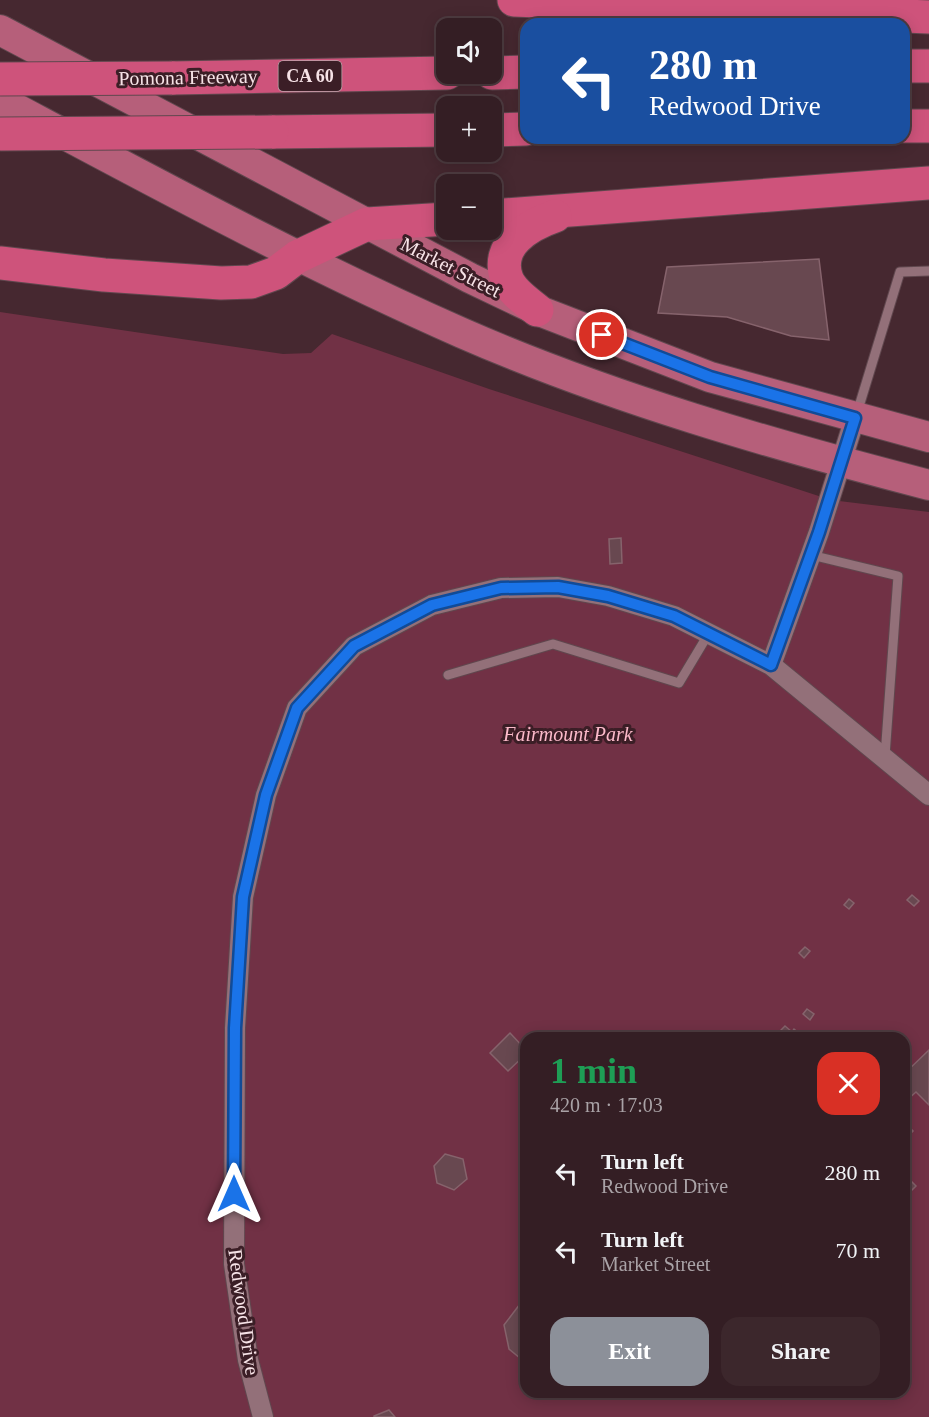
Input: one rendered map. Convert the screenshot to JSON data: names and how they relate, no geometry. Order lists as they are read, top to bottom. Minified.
{"streets":{"highway":["CA 60","Pomona Freeway"],"main road":["Market Street"],"street":["Redwood Drive"]},"parks":["Fairmount Park"],"page":{"map_buttons":["+","−"],"turn":["280 m","Redwood Drive"],"heading":["1 min","420 m · 17:03"],"list":[{"name":"Turn left","note":"Redwood Drive","value":"280 m"},{"name":"Turn left","note":"Market Street","value":"70 m"}],"buttons":["Exit","Share"]}}
